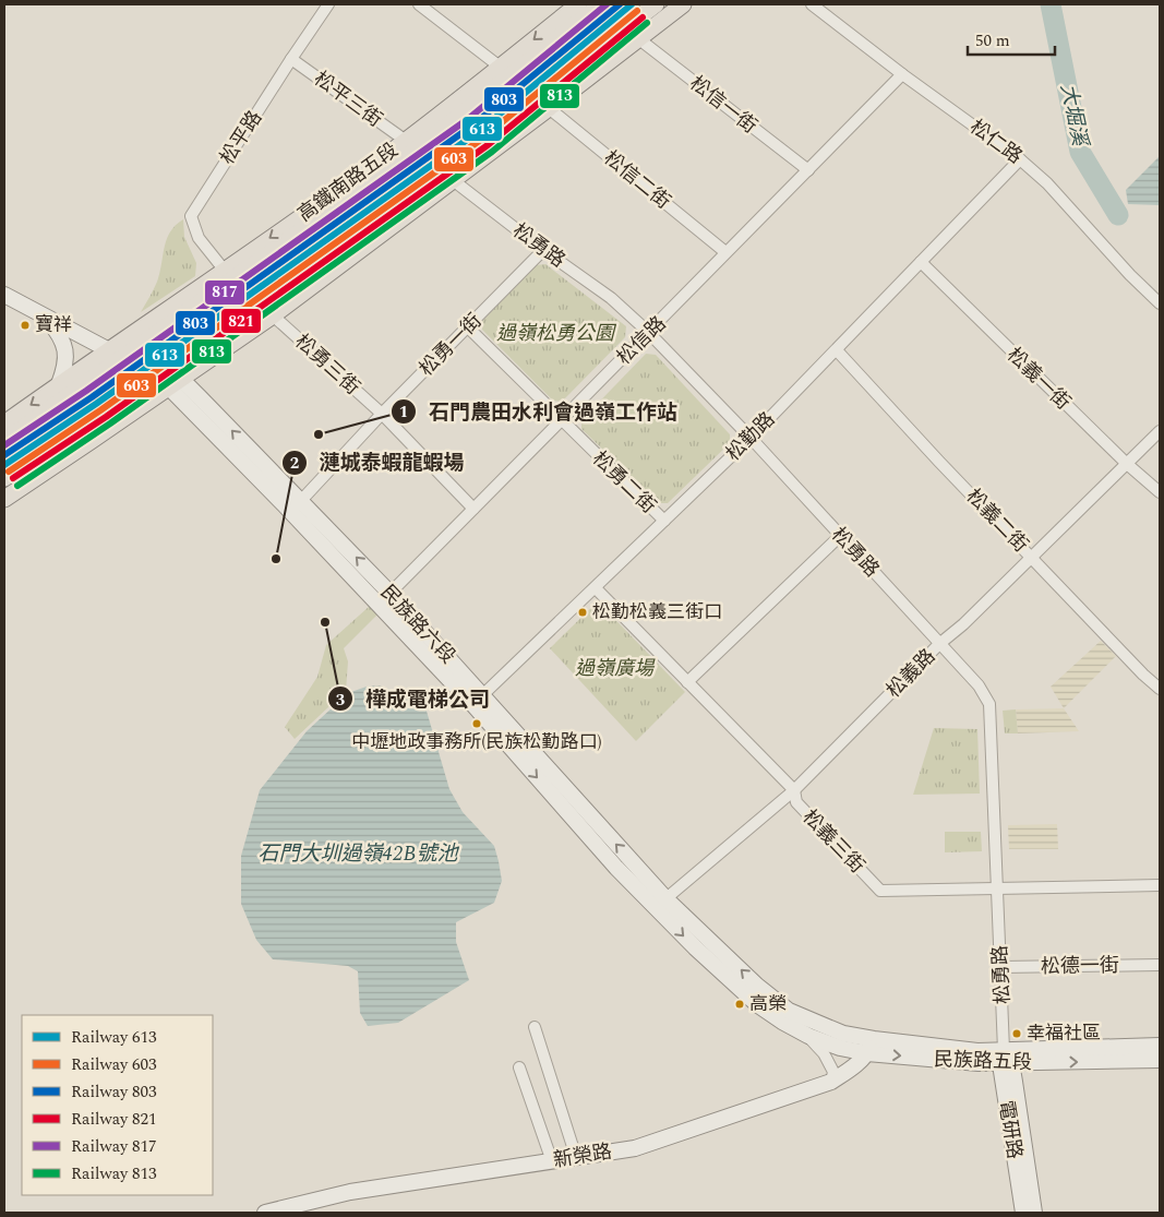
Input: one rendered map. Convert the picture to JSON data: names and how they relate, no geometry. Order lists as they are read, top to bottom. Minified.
{"streets":{"main road":["高鐵南路五段","民族路六段","民族路五段","電研路","新榮路"],"street":["松平三街","松信一街","松平路","松仁路","松信二街","松勇路","松信路","松勇一街","松勇三街","松義一街","松勤路","松勇二街","松義二街","松義路","松義三街","松德一街"]},"crossings":[["松平三街","松平路"],["松平三街","高鐵南路五段"],["松信一街","松信路"],["松平路","高鐵南路五段"],["松仁路","松信路"],["松仁路","松勤路"],["松信二街","松信路"],["高鐵南路五段","民族路六段"],["松勇路","松信路"],["松勇路","松勇一街"],["松勇路","松勤路"],["松勇路","松義路"],["松勇路","松義三街"],["松勇路","松德一街"],["松勇路","民族路五段"],["松勇路","電研路"],["松信路","松勇三街"],["松信路","松勇二街"],["松信路","民族路六段"],["松勇一街","松勇三街"],["松勇一街","松勇二街"],["松勇一街","民族路六段"],["松義一街","松勤路"],["松義一街","松義路"],["松勤路","松勇二街"],["松勤路","松義二街"],["松勤路","民族路六段"],["松勤路","松義三街"],["松義二街","松義路"],["民族路六段","松義路"],["民族路六段","民族路五段"],["松義路","松義三街"],["民族路五段","電研路"],["民族路五段","新榮路"]],"water":["大堀溪","石門大圳過嶺42B號池"],"parks":["過嶺松勇公園","過嶺廣場"],"places":["寶祥","石門農田水利會過嶺工作站","漣城泰蝦龍蝦場","松勤松義三街口","樺成電梯公司","中壢地政事務所(民族松勤路口)","高榮","幸福社區"],"lines":["rail line 613","rail line 803","rail line 817","rail line 603","rail line 821","rail line 813"],"legend":["Railway 613","Railway 603","Railway 803","Railway 821","Railway 817","Railway 813"],"scale_bar":"50 m"}
